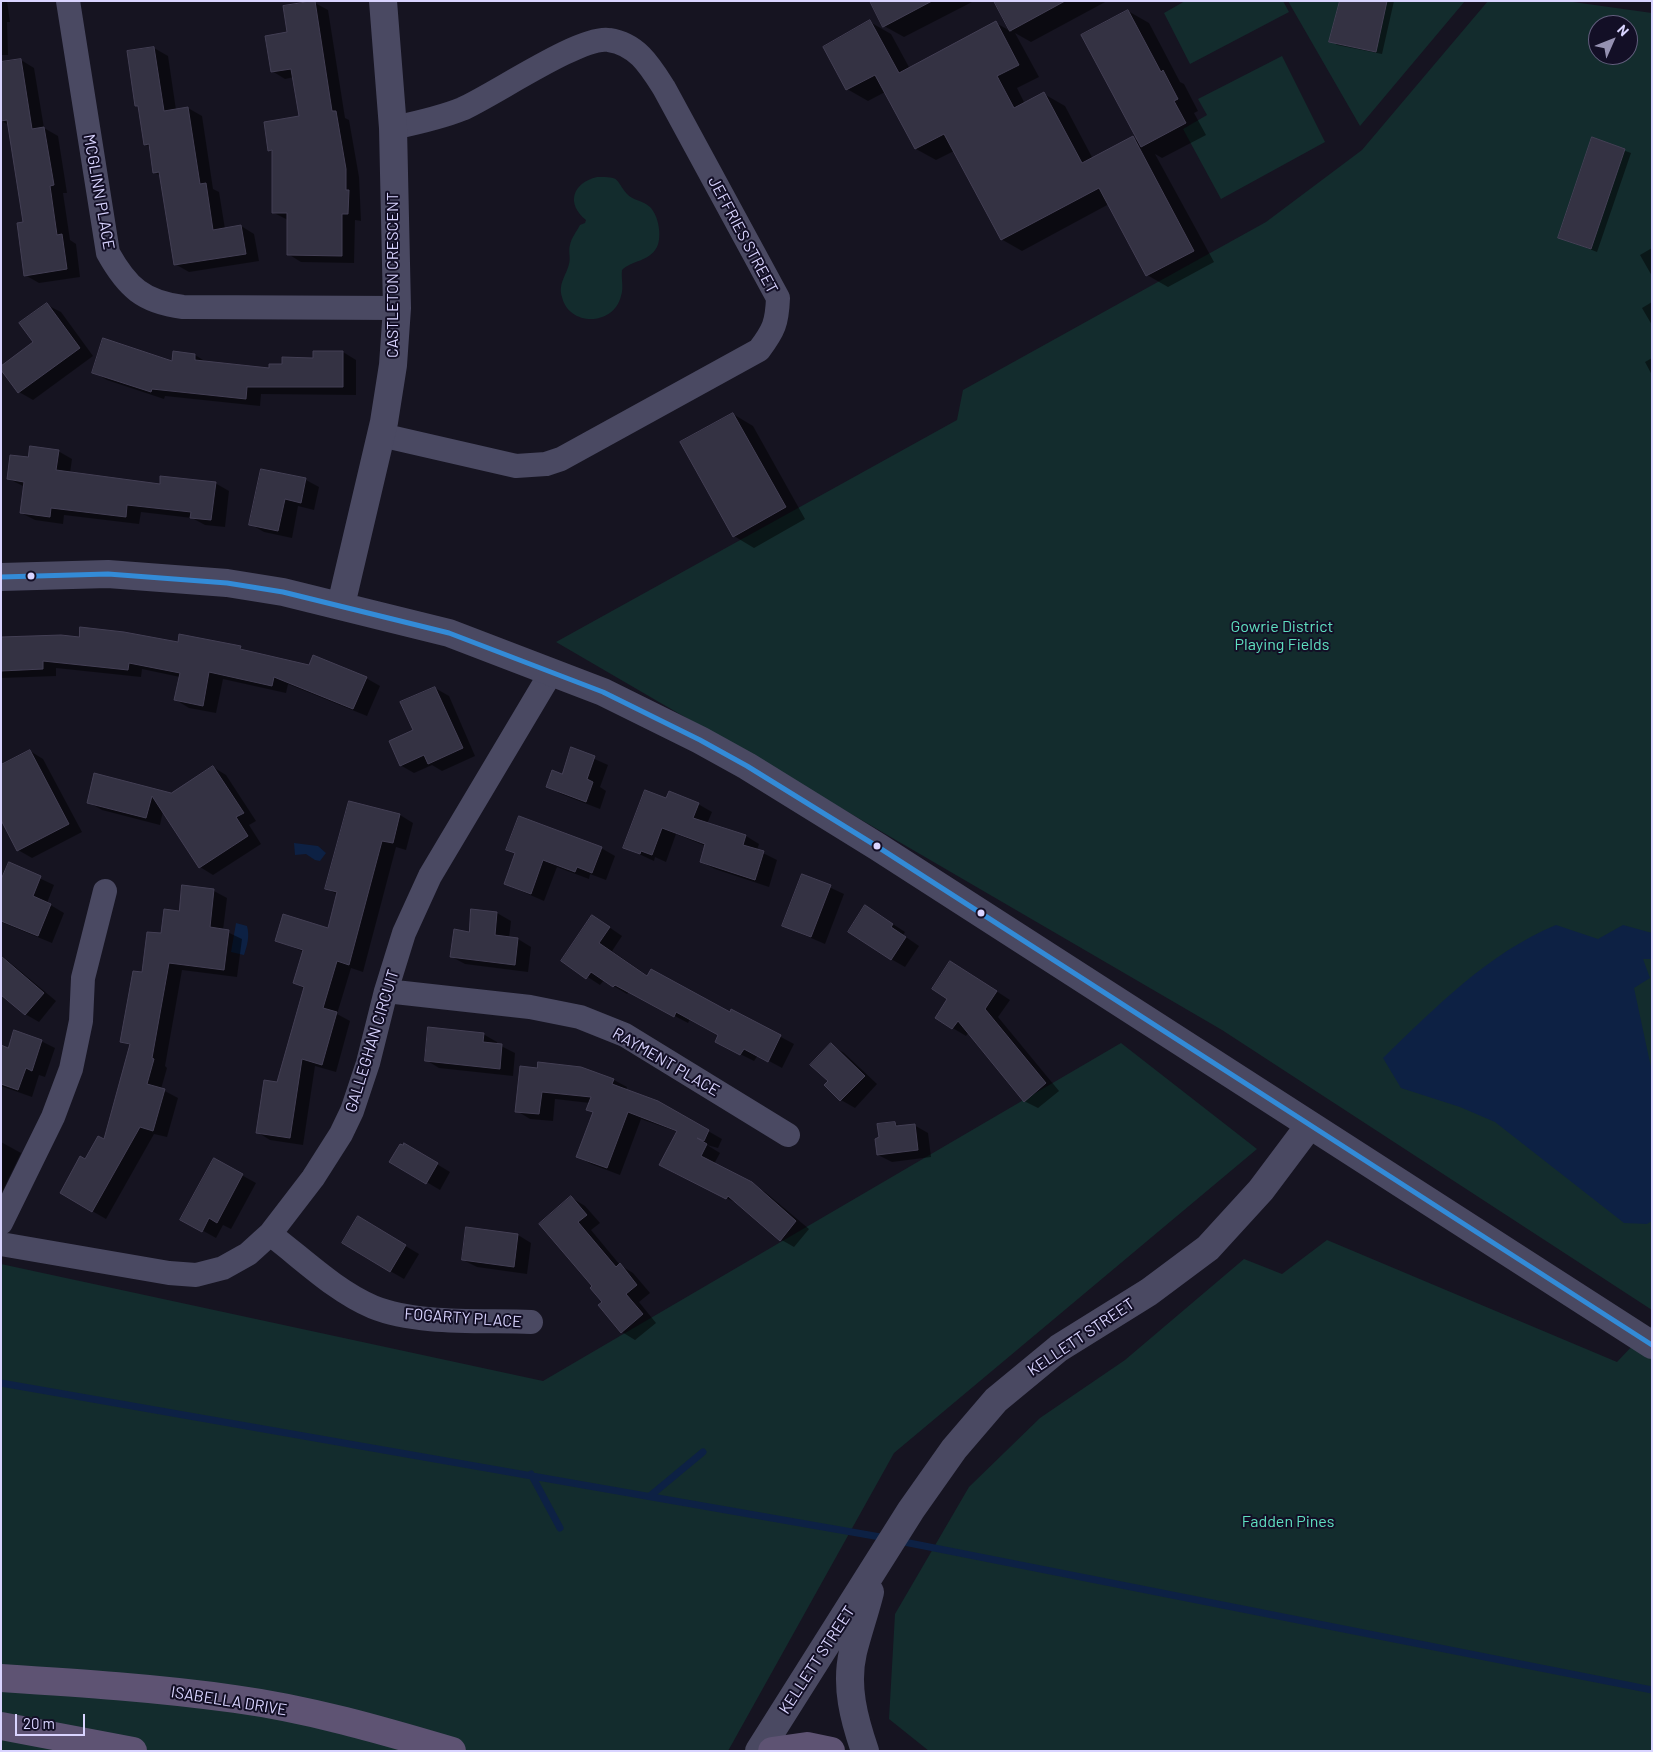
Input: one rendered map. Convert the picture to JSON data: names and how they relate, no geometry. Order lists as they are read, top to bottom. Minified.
{"streets":{"main road":["ISABELLA DRIVE"],"street":["MCGLINN PLACE","JEFFRIES STREET","CASTLETON CRESCENT","GALLEGHAN CIRCUIT","RAYMENT PLACE","FOGARTY PLACE","KELLETT STREET"]},"crossings":[["MCGLINN PLACE","CASTLETON CRESCENT"],["JEFFRIES STREET","CASTLETON CRESCENT"],["GALLEGHAN CIRCUIT","RAYMENT PLACE"],["GALLEGHAN CIRCUIT","FOGARTY PLACE"]],"parks":["Gowrie District Playing Fields","Fadden Pines"],"scale_bar":"20 m","north":"top right"}
